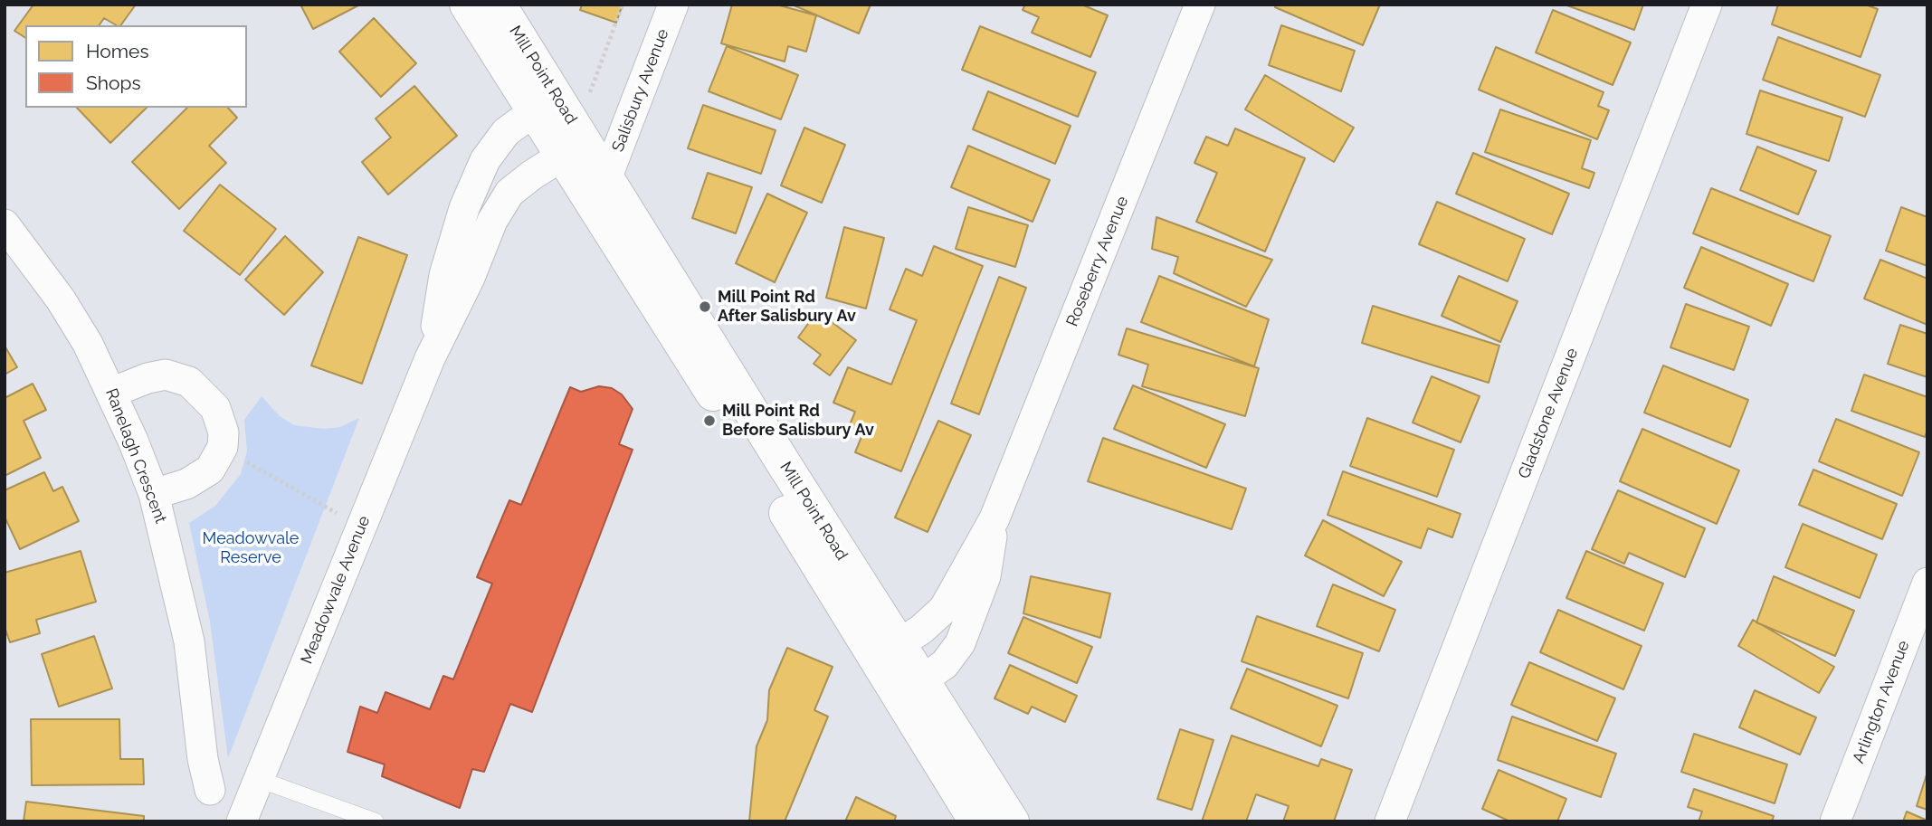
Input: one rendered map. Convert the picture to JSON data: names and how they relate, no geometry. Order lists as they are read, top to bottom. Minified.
{"streets":{"main road":["Mill Point Road"],"street":["Salisbury Avenue","Roseberry Avenue","Gladstone Avenue","Ranelagh Crescent","Meadowvale Avenue","Arlington Avenue"]},"crossings":[["Mill Point Road","Salisbury Avenue"],["Mill Point Road","Roseberry Avenue"],["Mill Point Road","Meadowvale Avenue"]],"parks":["Meadowvale Reserve"],"places":["Mill Point Rd After Salisbury Av","Mill Point Rd Before Salisbury Av"],"legend":["Homes","Shops"]}
